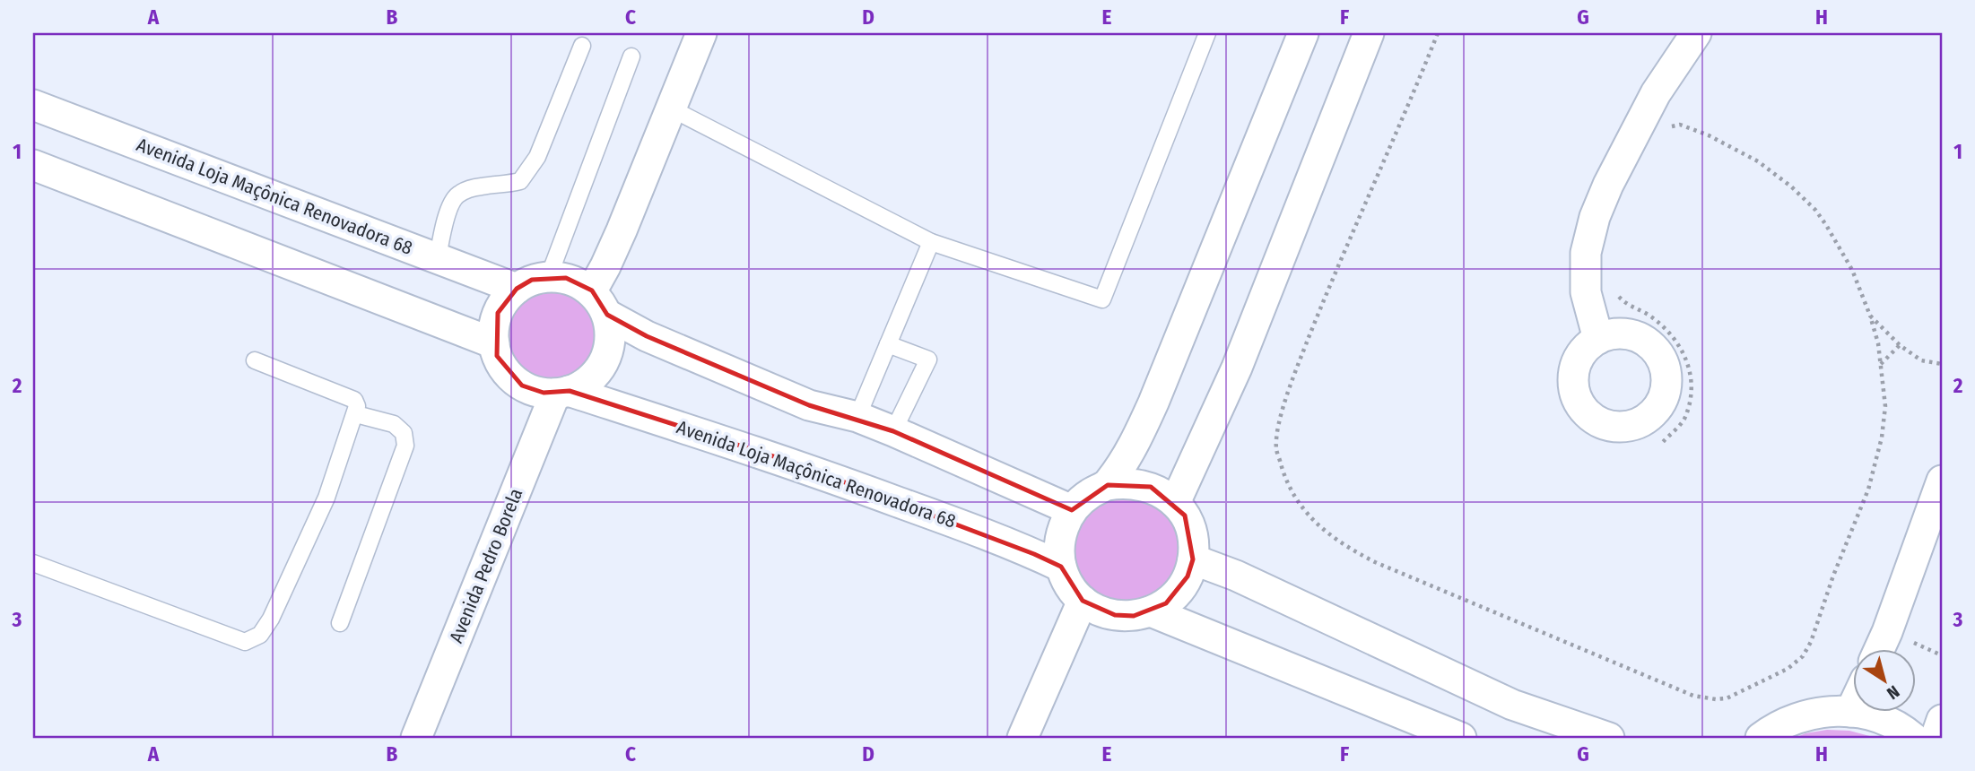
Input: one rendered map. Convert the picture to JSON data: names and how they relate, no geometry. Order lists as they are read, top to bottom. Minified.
{"streets":{"street":["Avenida Loja Maçônica Renovadora 68","Avenida Pedro Borela"]},"crossings":[["Avenida Loja Maçônica Renovadora 68","Avenida Pedro Borela"]],"north":"bottom right","grid":{"columns":["A","B","C","D","E","F","G","H"],"rows":["1","2","3"]}}
